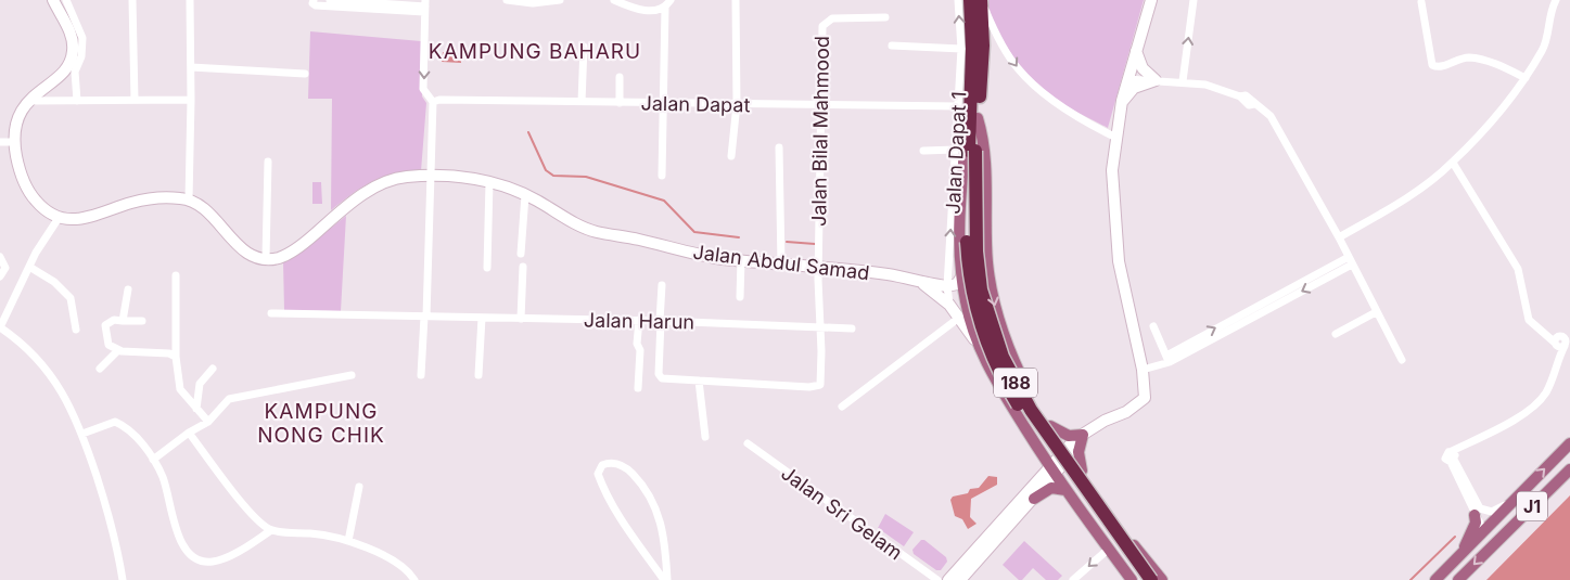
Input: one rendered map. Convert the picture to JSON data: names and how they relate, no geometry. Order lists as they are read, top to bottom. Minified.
{"streets":{"highway":["188"],"main road":["J1"],"street":["Jalan Dapat","Jalan Bilal Mahmood","Jalan Dapat 1","Jalan Abdul Samad","Jalan Harun","Jalan Sri Gelam"]},"crossings":[["Jalan Dapat","Jalan Bilal Mahmood"],["Jalan Dapat","Jalan Dapat 1"],["Jalan Bilal Mahmood","Jalan Abdul Samad"],["Jalan Bilal Mahmood","Jalan Harun"],["Jalan Dapat 1","Jalan Abdul Samad"],["Jalan Dapat 1","188"]],"one_way":["Jalan Dapat 1"],"districts":["KAMPUNG BAHARU","KAMPUNG NONG CHIK"]}
